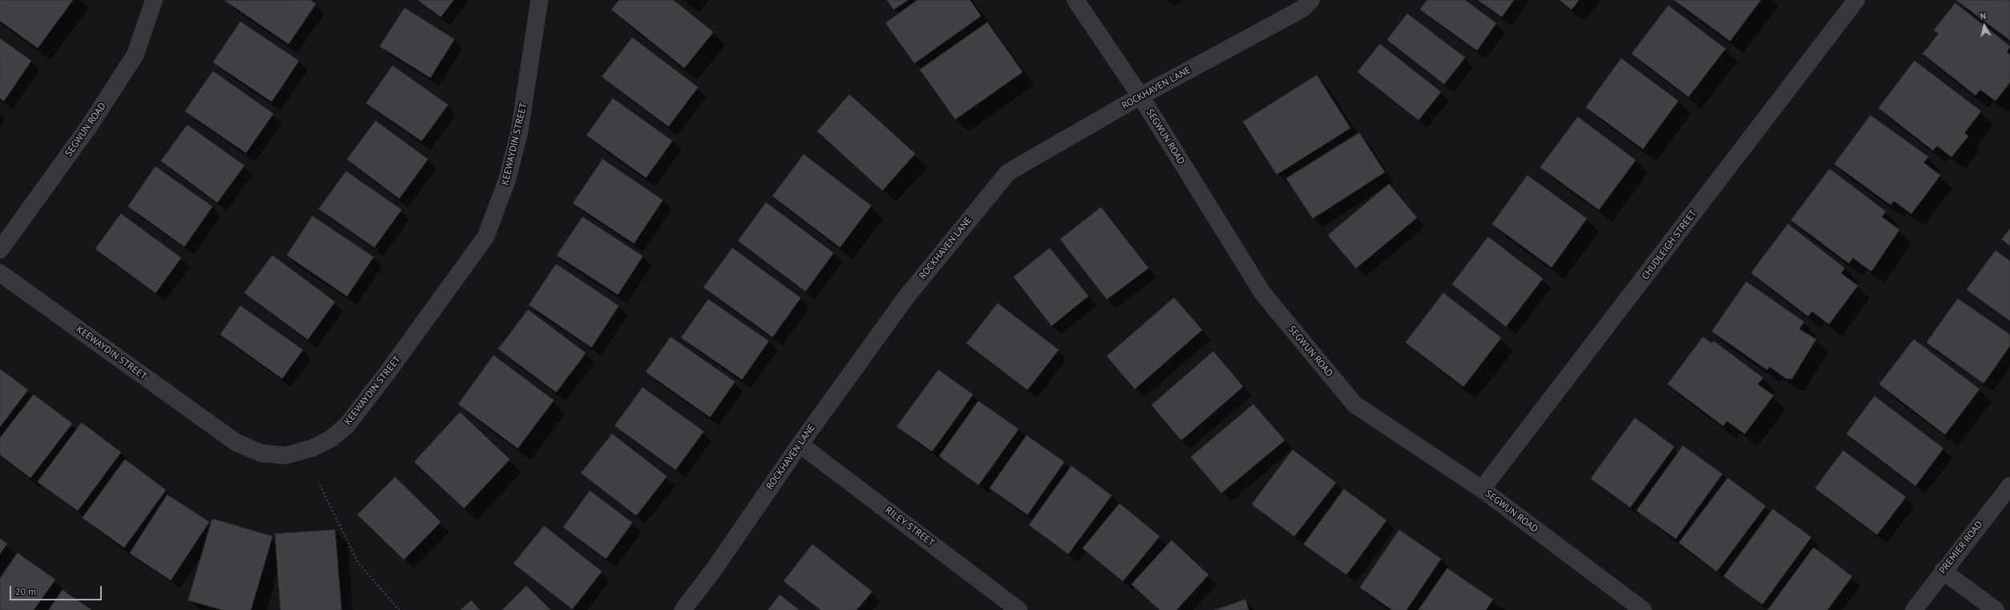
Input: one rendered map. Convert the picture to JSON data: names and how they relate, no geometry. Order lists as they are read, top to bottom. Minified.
{"streets":{"street":["ROCKHAVEN LANE","SEGWUN ROAD","KEEWAYDIN STREET","CHUDLEIGH STREET","RILEY STREET","PREMIER ROAD"]},"crossings":[["ROCKHAVEN LANE","SEGWUN ROAD"],["ROCKHAVEN LANE","RILEY STREET"],["SEGWUN ROAD","CHUDLEIGH STREET"]],"scale_bar":"20 m","north":"top"}
